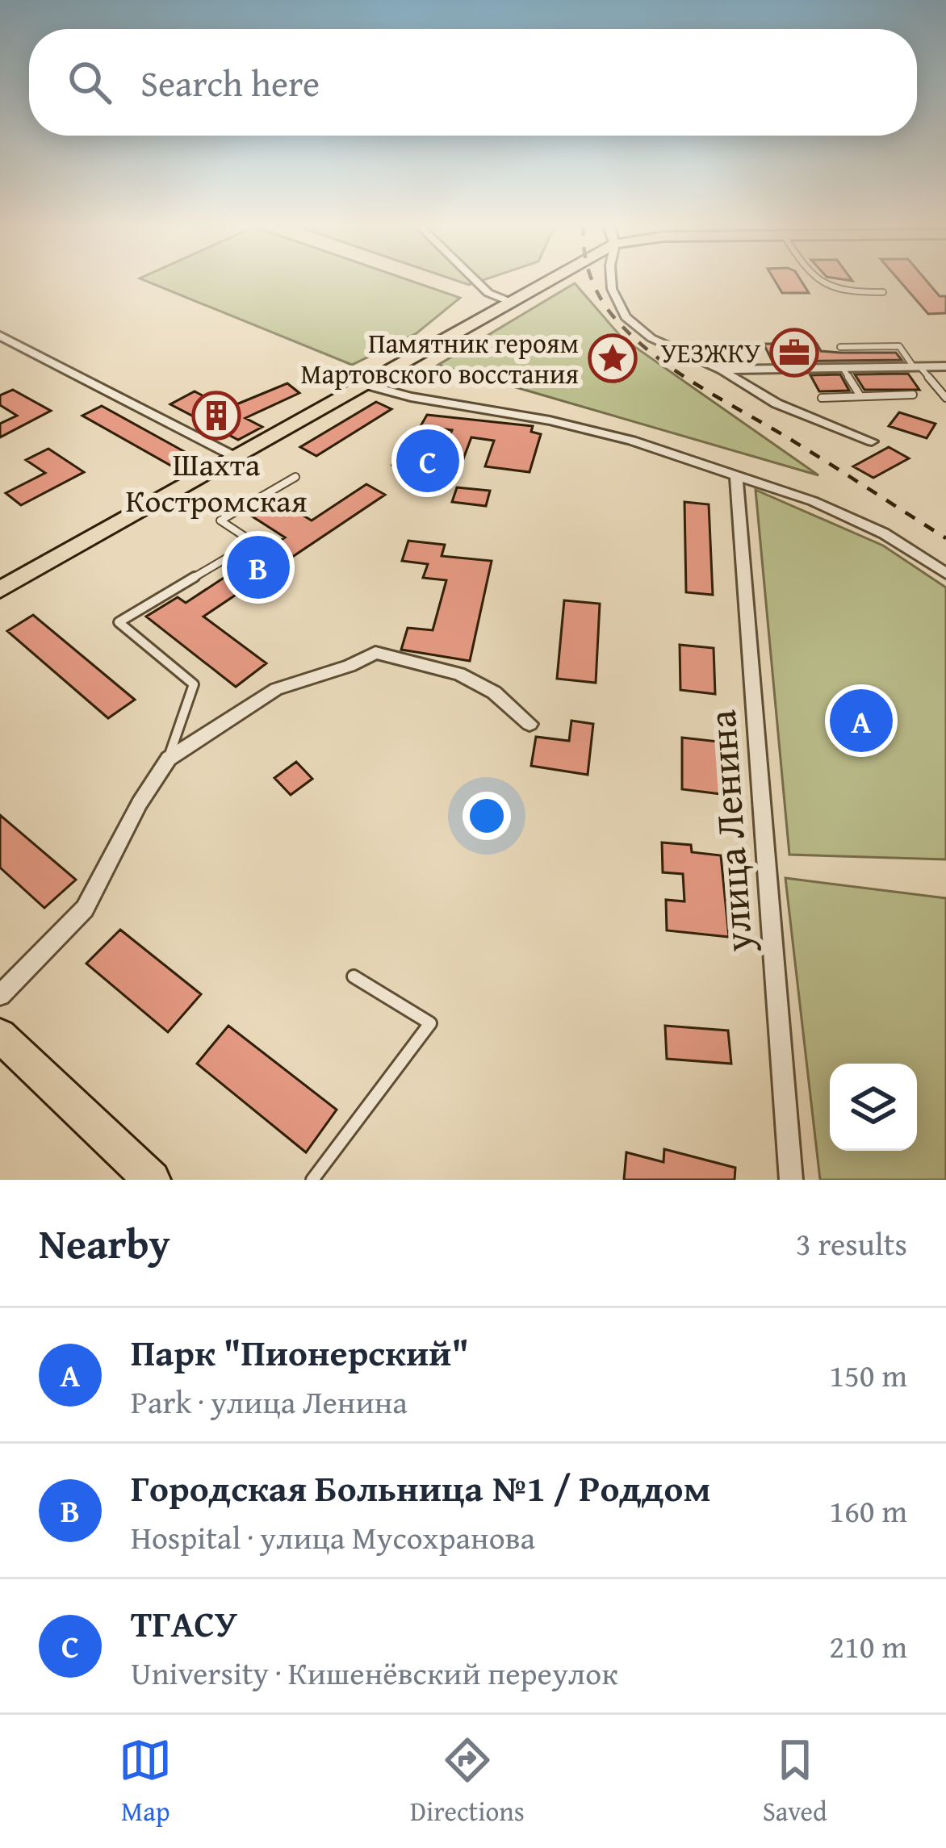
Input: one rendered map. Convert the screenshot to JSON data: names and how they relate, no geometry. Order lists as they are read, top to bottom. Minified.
{"streets":{"street":["улица Ленина"]},"places":{"office":["УЕЗЖКУ"],"place":["Памятник героям Мартовского восстания"],"building":["Шахта Костромская"]},"page":{"search":"Search here","pins":["C","B","A"],"heading":["Nearby","3 results"],"list":[{"mark":"A","name":"Парк \"Пионерский\"","note":"Park · улица Ленина","value":"150 m"},{"mark":"B","name":"Городская Больница №1 / Роддом","note":"Hospital · улица Мусохранова","value":"160 m"},{"mark":"C","name":"ТГАСУ","note":"University · Кишенёвский переулок","value":"210 m"}],"nav":["Map","Directions","Saved"]}}
